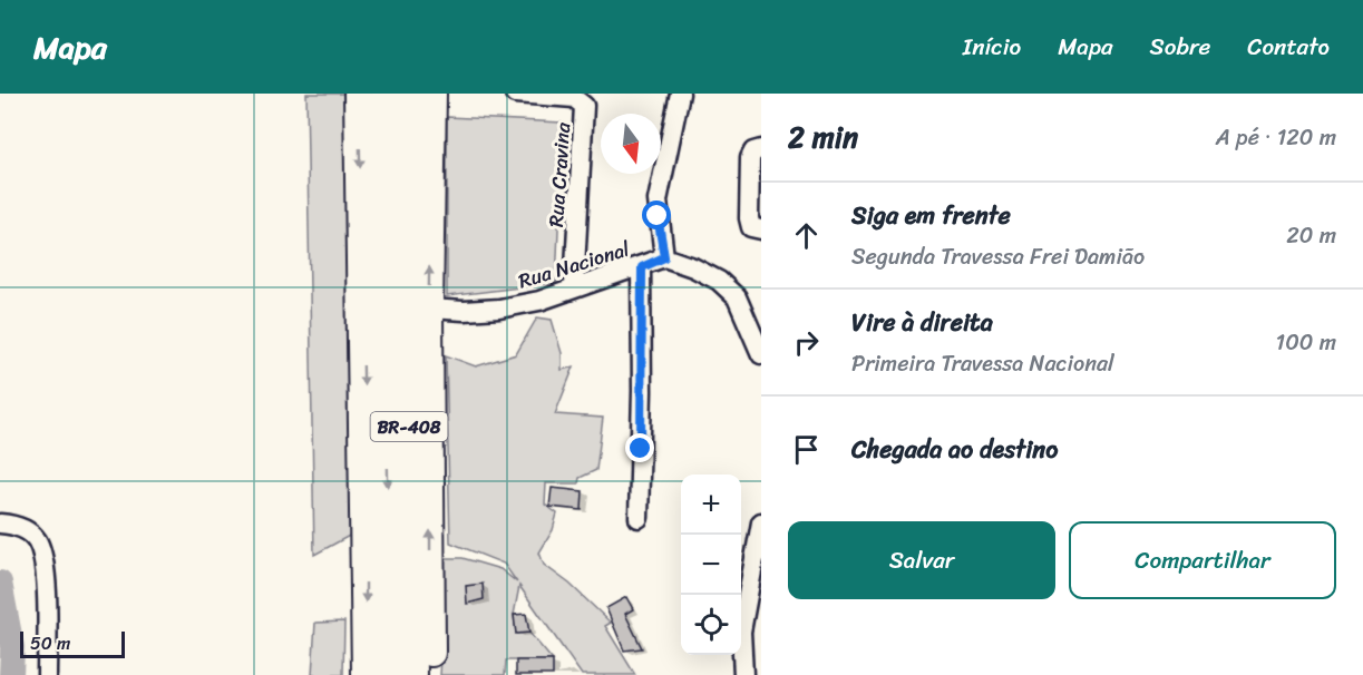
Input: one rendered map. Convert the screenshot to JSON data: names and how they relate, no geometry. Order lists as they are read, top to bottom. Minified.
{"streets":{"highway":["BR-408"],"street":["Rua Cravina","Rua Nacional"]},"crossings":[["Rua Cravina","Rua Nacional"]],"scale_bar":"50 m","north":"bottom","page":{"header":"Mapa","nav":["Início","Mapa","Sobre","Contato"],"heading":["2 min","A pé · 120 m"],"list":[["Siga em frente","Segunda Travessa Frei Damião","20 m"],["Vire à direita","Primeira Travessa Nacional","100 m"],"Chegada ao destino"],"map_buttons":["+","−"],"buttons":["Salvar","Compartilhar"],"scale":"50 m"}}
